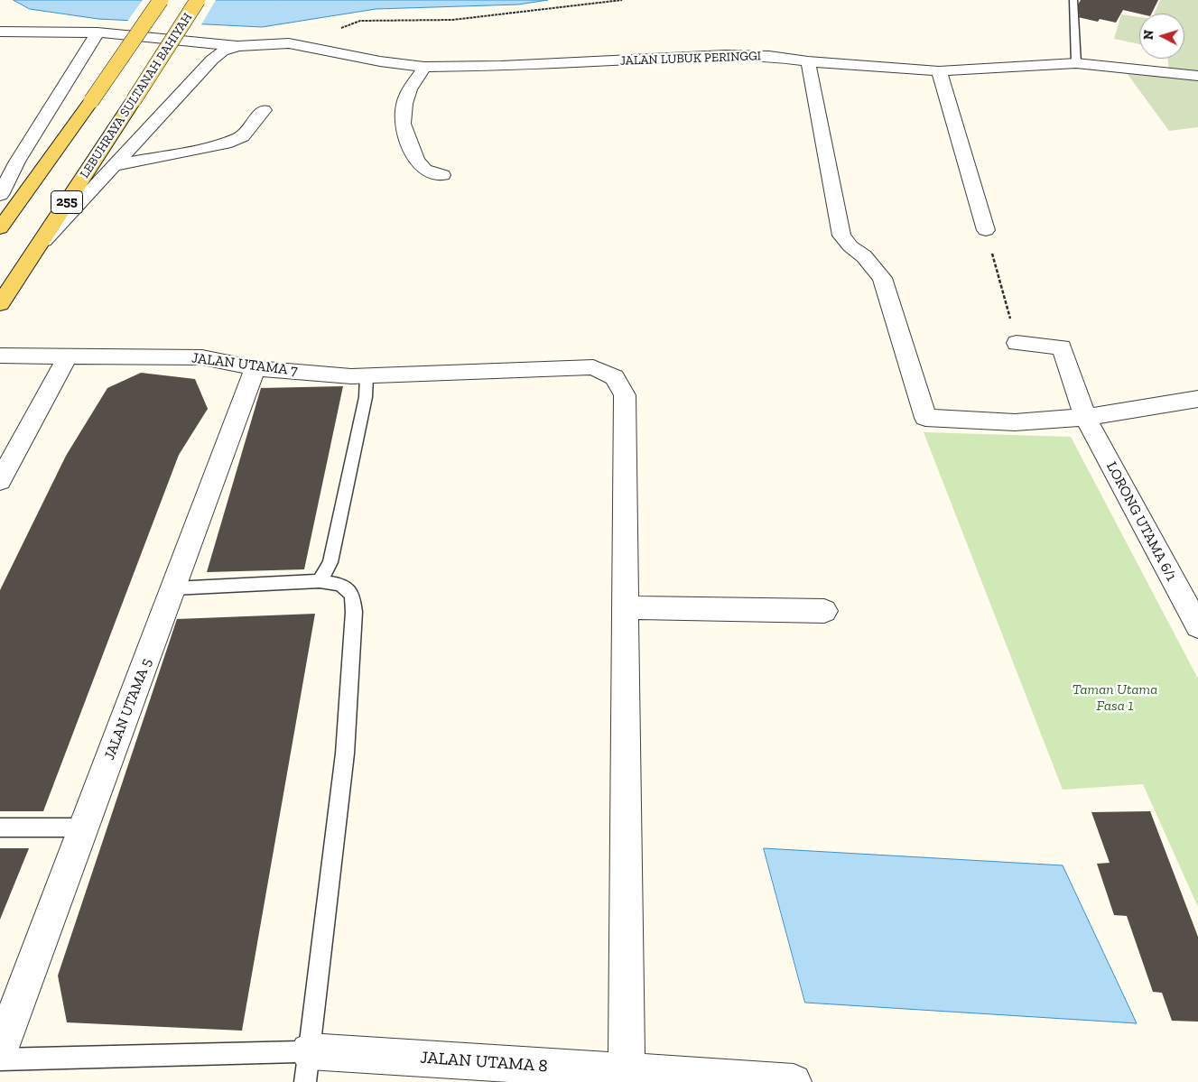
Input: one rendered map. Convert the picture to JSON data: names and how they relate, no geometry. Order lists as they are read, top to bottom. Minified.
{"streets":{"main road":["LEBUHRAYA SULTANAH BAHIYAH","255"],"street":["JALAN LUBUK PERINGGI","JALAN UTAMA 7","LORONG UTAMA 6/1","JALAN UTAMA 5","JALAN UTAMA 8"]},"crossings":[["JALAN UTAMA 7","JALAN UTAMA 5"],["JALAN UTAMA 7","JALAN UTAMA 8"]],"parks":["Taman Utama Fasa 1"],"north":"left"}
